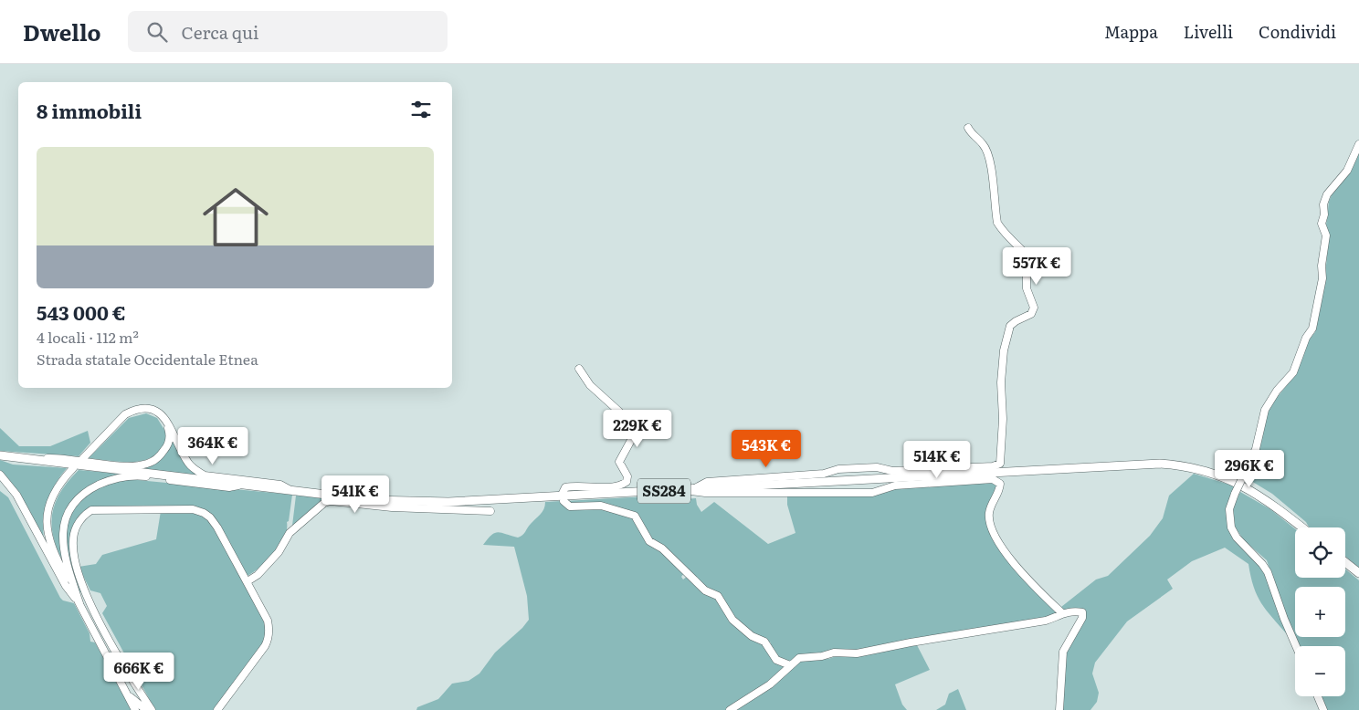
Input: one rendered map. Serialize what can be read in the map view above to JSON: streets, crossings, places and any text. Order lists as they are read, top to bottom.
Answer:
{
  "streets": {
    "main road": ["SS284"]
  },
  "page": {
    "header": "Dwello",
    "search": "Cerca qui",
    "nav": ["Mappa", "Livelli", "Condividi"],
    "heading": "8 immobili",
    "list": [
      {
        "name": "543 000 €",
        "note": "4 locali · 112 m² · Strada statale Occidentale Etnea"
      }
    ],
    "price": [
      "557K €",
      "229K €",
      "364K €",
      "543K €",
      "514K €",
      "296K €",
      "541K €",
      "666K €"
    ],
    "map_buttons": ["+", "−"]
  }
}
